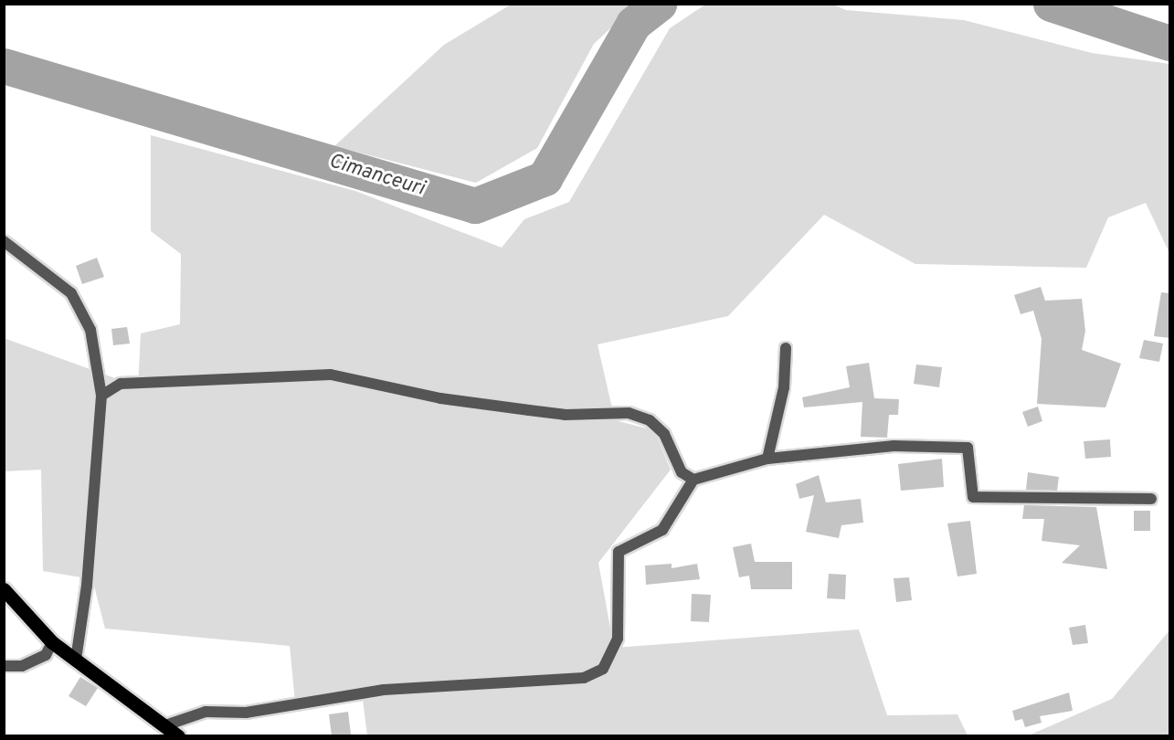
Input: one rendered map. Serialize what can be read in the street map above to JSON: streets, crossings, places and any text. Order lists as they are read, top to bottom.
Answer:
{
  "water": ["Cimanceuri"]
}
